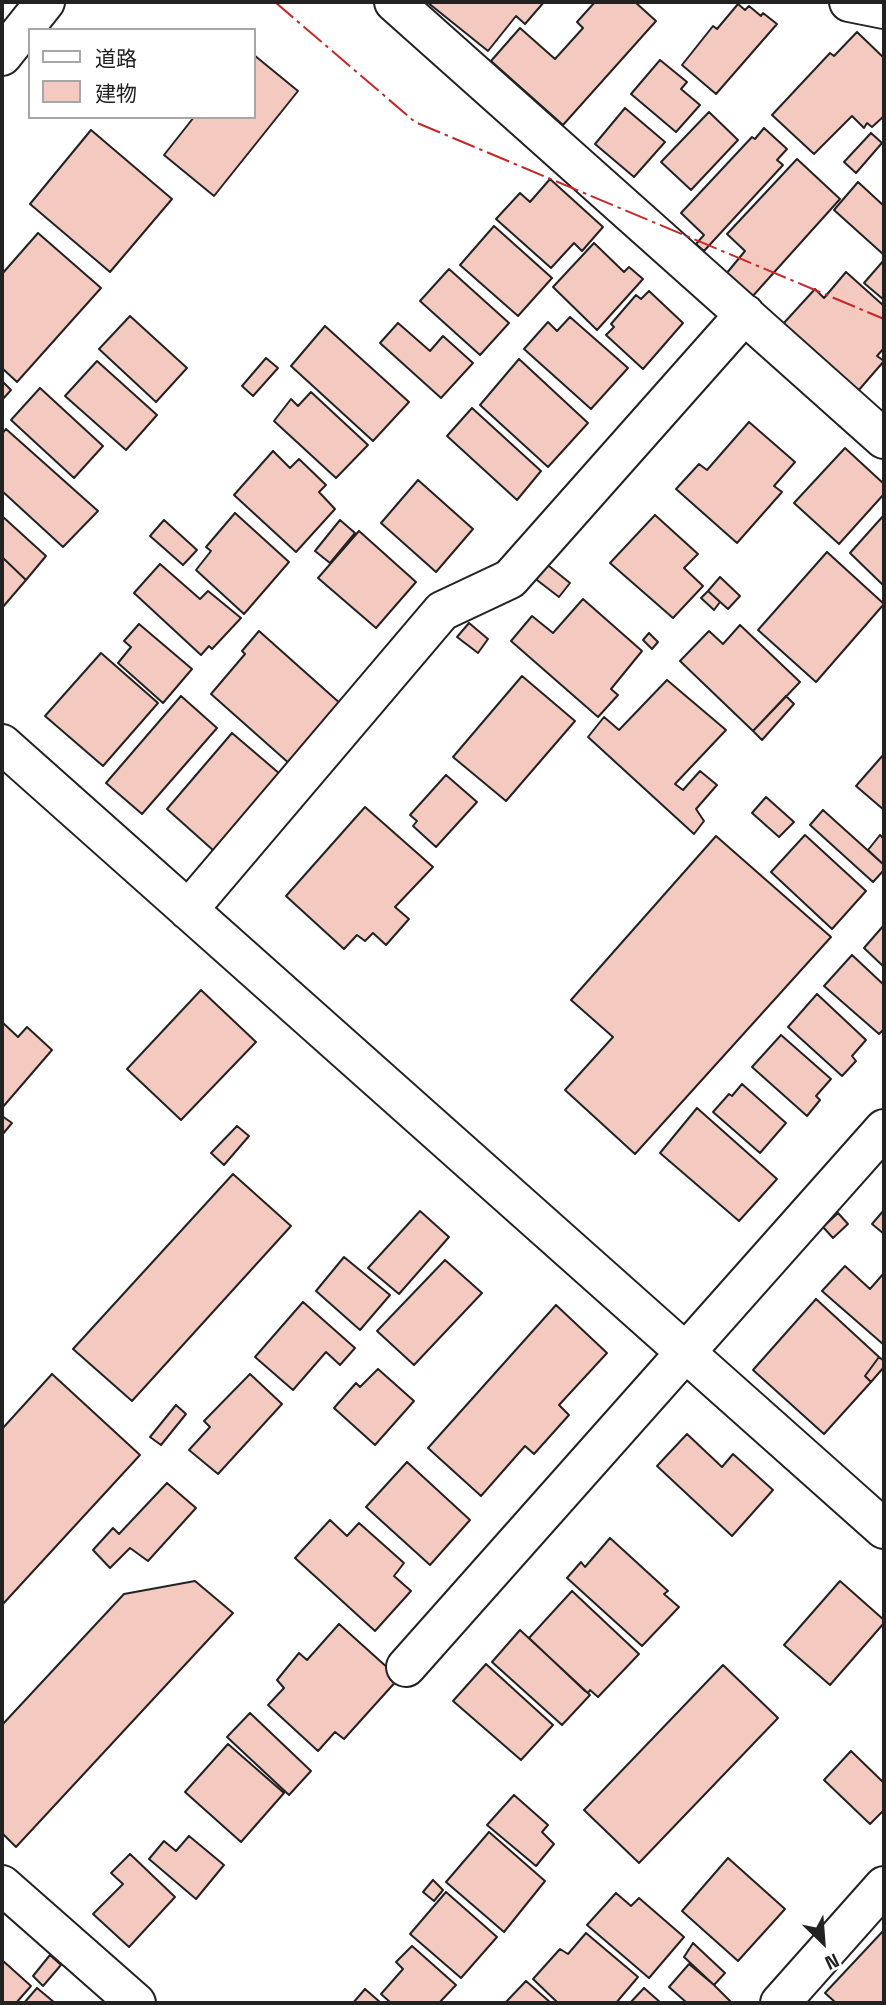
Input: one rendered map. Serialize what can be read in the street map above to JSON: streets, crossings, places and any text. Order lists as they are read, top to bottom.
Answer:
{
  "legend": ["道路", "建物"],
  "north": "bottom right"
}
